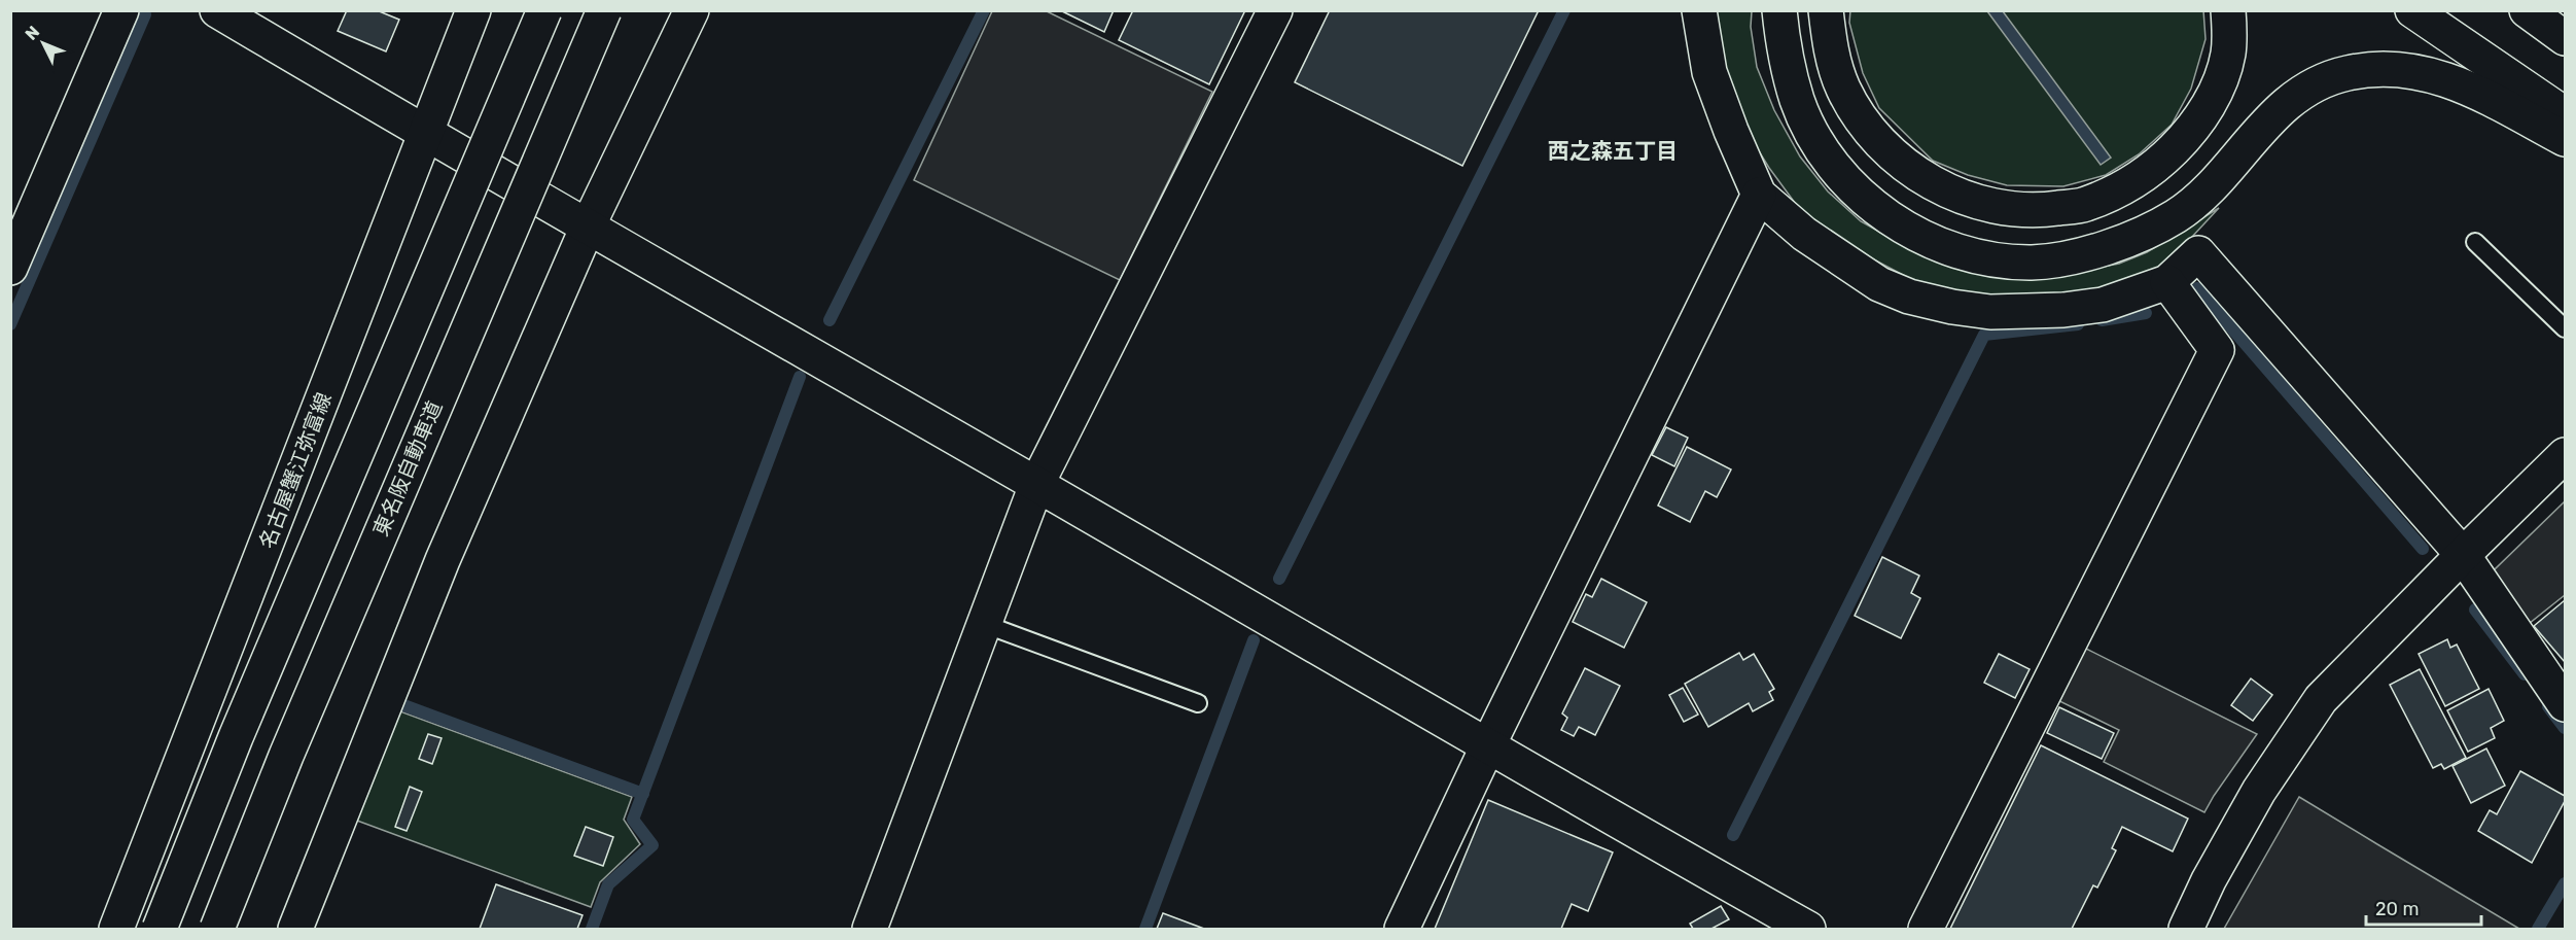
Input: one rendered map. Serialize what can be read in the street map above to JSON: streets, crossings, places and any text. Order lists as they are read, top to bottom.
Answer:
{
  "streets": {
    "main road": ["東名阪自動車道", "名古屋蟹江弥富線"]
  },
  "districts": ["西之森五丁目"],
  "scale_bar": "20 m",
  "north": "top left"
}
